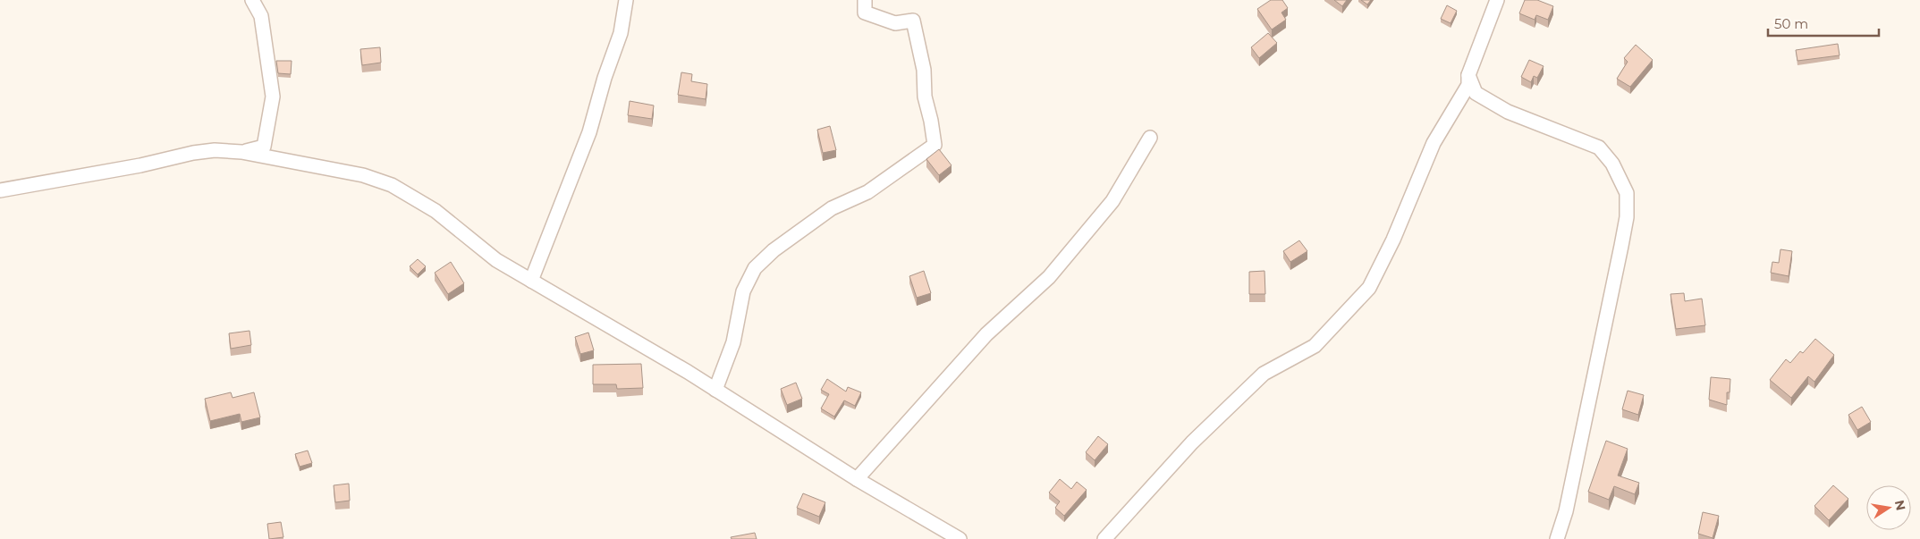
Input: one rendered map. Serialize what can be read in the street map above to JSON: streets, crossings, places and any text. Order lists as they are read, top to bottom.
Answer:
{
  "scale_bar": "50 m",
  "north": "right"
}
